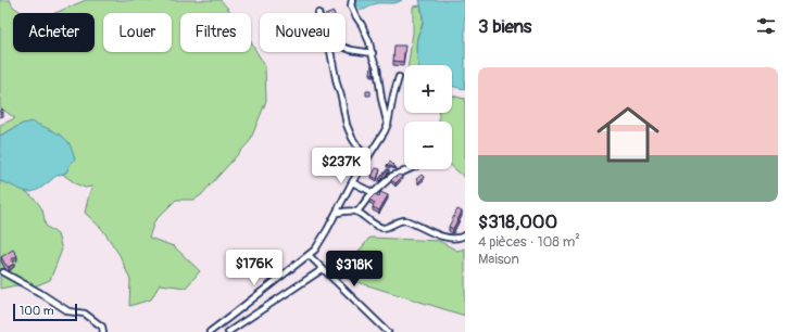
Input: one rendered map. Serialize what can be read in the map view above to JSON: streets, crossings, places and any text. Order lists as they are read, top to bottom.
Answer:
{
  "scale_bar": "100 m",
  "page": {
    "heading": "3 biens",
    "chip": [
      "Acheter",
      "Louer",
      "Filtres",
      "Nouveau"
    ],
    "list": [
      {
        "name": "$318,000",
        "note": "4 pièces · 108 m² · Maison"
      }
    ],
    "map_buttons": ["+", "−"],
    "price": ["$237K", "$176K", "$318K"],
    "scale": "100 m"
  }
}
